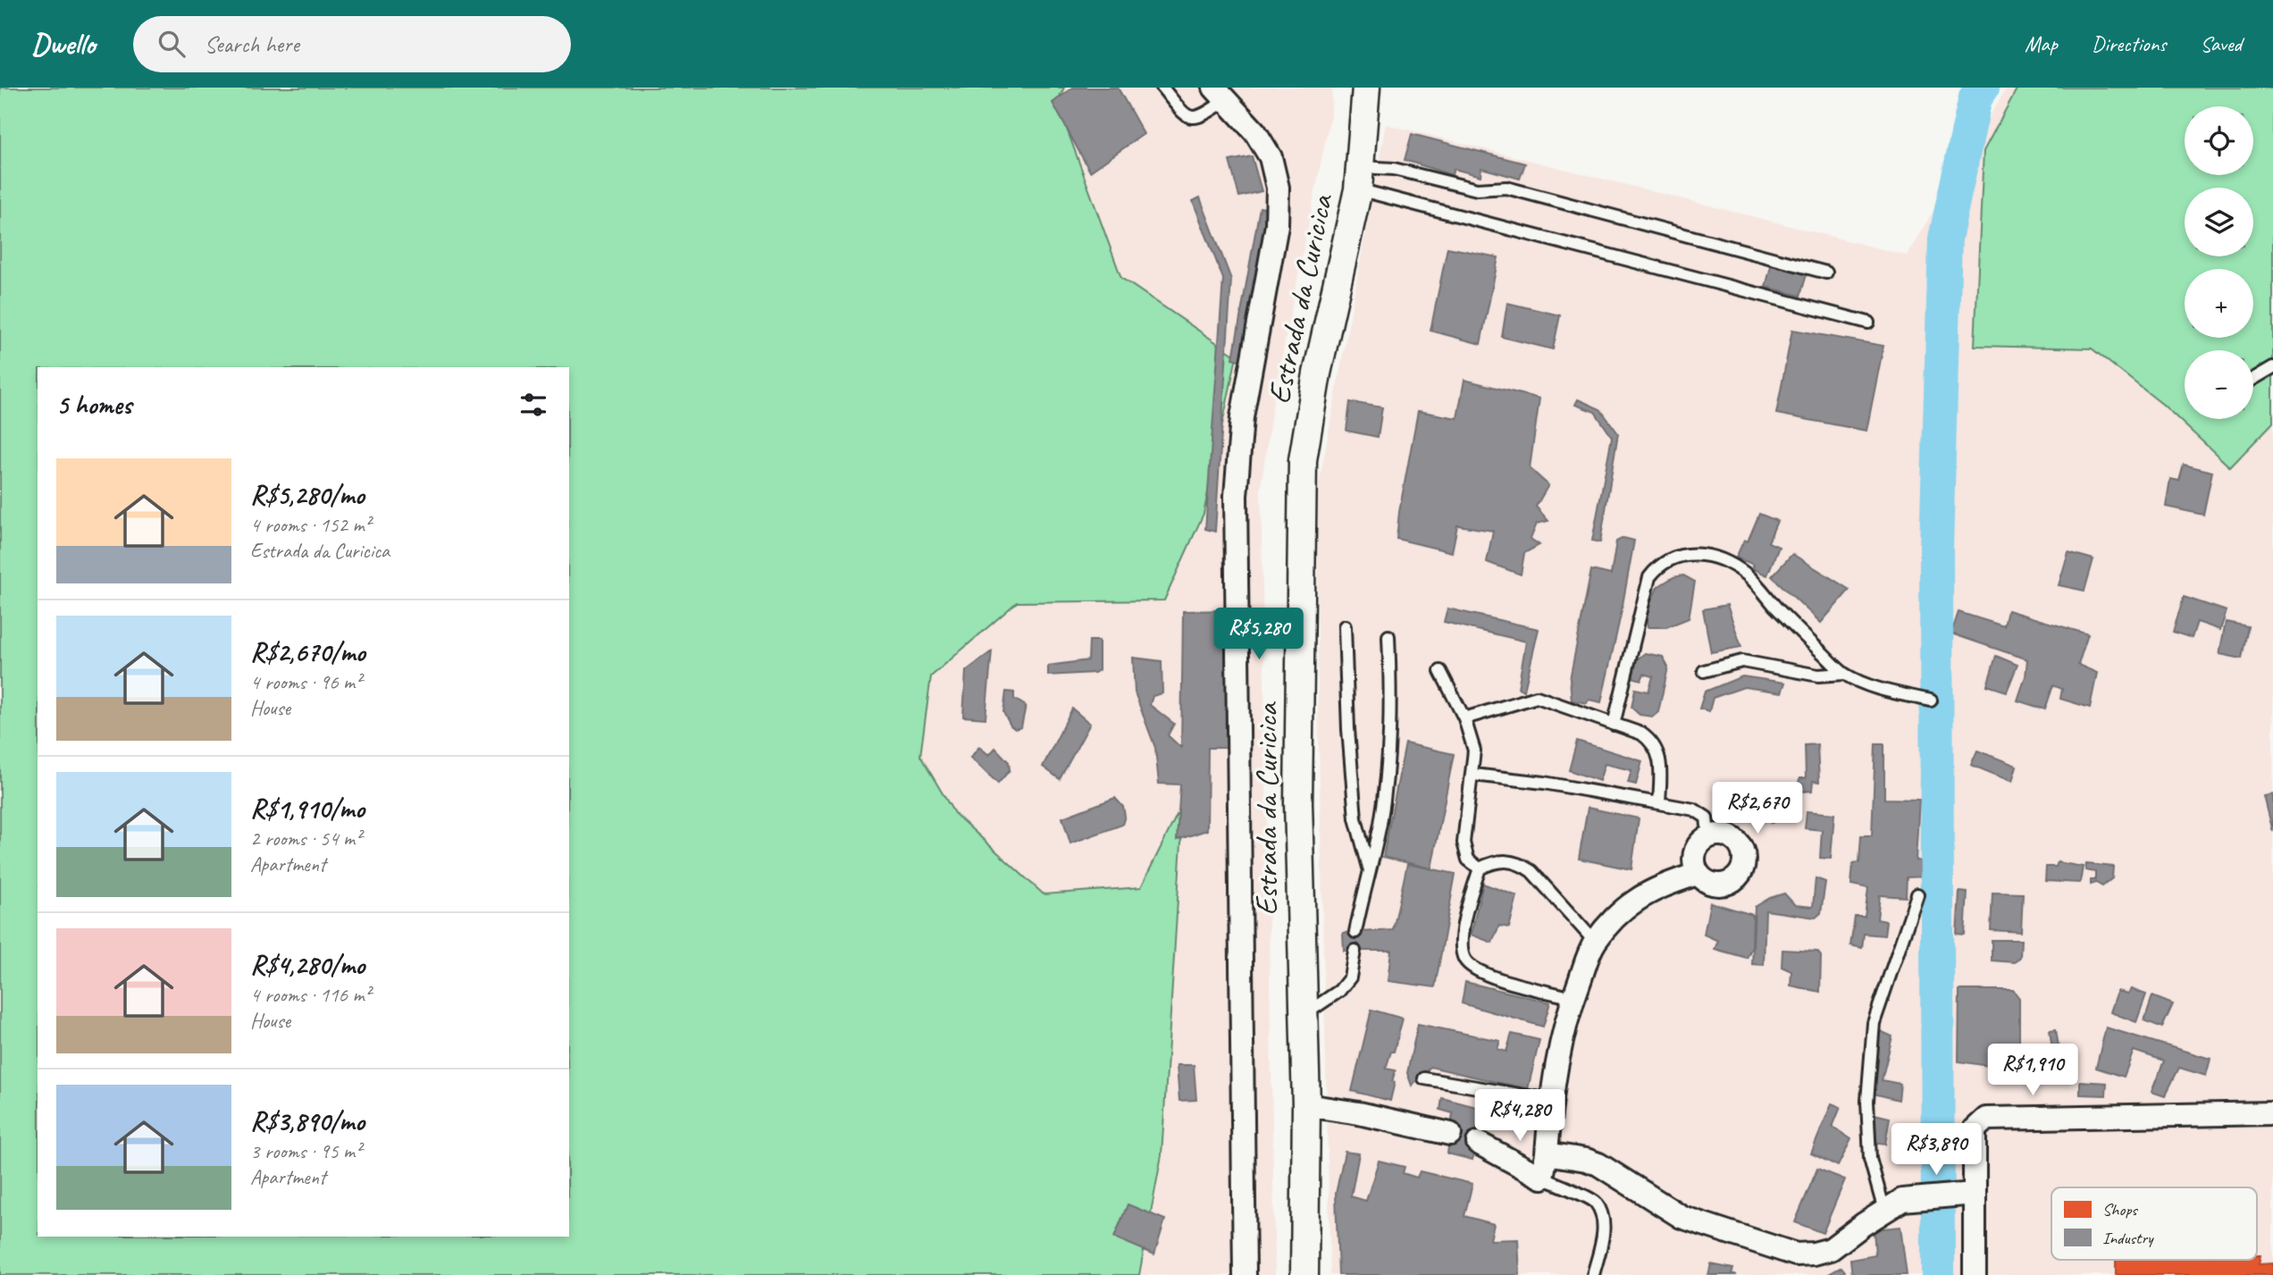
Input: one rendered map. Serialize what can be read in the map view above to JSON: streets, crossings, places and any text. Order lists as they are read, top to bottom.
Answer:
{
  "streets": {
    "street": ["Estrada da Curicica"]
  },
  "legend": ["Shops", "Industry"],
  "page": {
    "header": "Dwello",
    "search": "Search here",
    "nav": ["Map", "Directions", "Saved"],
    "map_buttons": ["+", "−"],
    "heading": "5 homes",
    "list": [
      {
        "name": "R$5,280/mo",
        "note": "4 rooms · 152 m² · Estrada da Curicica"
      },
      {
        "name": "R$2,670/mo",
        "note": "4 rooms · 96 m² · House"
      },
      {
        "name": "R$1,910/mo",
        "note": "2 rooms · 54 m² · Apartment"
      },
      {
        "name": "R$4,280/mo",
        "note": "4 rooms · 116 m² · House"
      },
      {
        "name": "R$3,890/mo",
        "note": "3 rooms · 95 m² · Apartment"
      }
    ],
    "price": [
      "R$5,280",
      "R$2,670",
      "R$1,910",
      "R$4,280",
      "R$3,890"
    ]
  }
}
